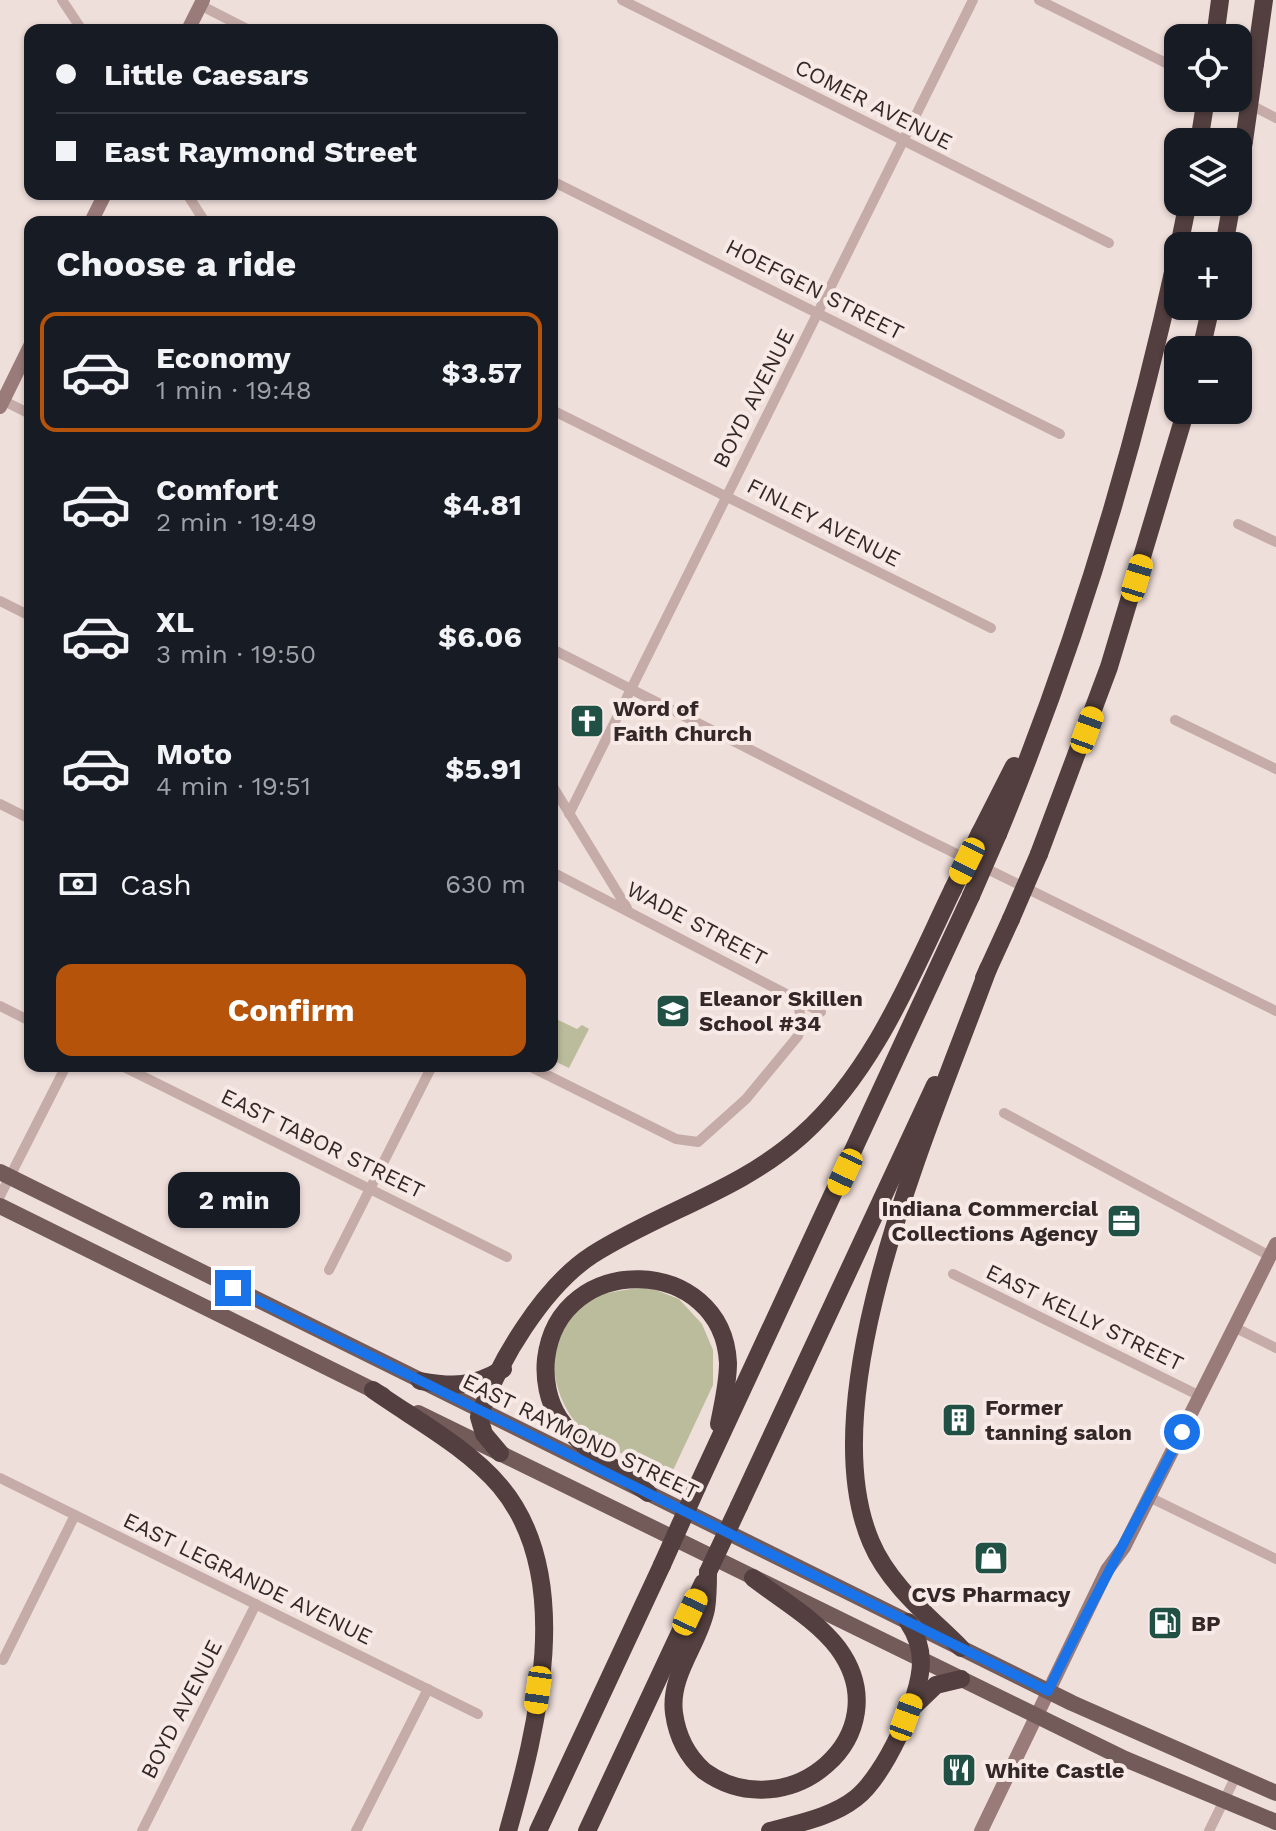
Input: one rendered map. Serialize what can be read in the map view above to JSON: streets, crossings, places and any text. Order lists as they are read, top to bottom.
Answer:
{
  "streets": {
    "main road": ["EAST RAYMOND STREET"],
    "street": [
      "COMER AVENUE",
      "HOEFGEN STREET",
      "BOYD AVENUE",
      "FINLEY AVENUE",
      "WADE STREET",
      "EAST TABOR STREET",
      "EAST KELLY STREET",
      "EAST LEGRANDE AVENUE"
    ]
  },
  "crossings": [
    ["COMER AVENUE", "BOYD AVENUE"],
    ["HOEFGEN STREET", "BOYD AVENUE"],
    ["BOYD AVENUE", "FINLEY AVENUE"],
    ["BOYD AVENUE", "EAST LEGRANDE AVENUE"]
  ],
  "places": {
    "church": ["Word of Faith Church"],
    "school or university": ["Eleanor Skillen School #34"],
    "office": ["Indiana Commercial Collections Agency"],
    "building": ["Former tanning salon"],
    "shop": ["CVS Pharmacy"],
    "fuel station": ["BP"],
    "restaurant": ["White Castle"]
  },
  "page": {
    "map_buttons": ["+", "−"],
    "banner": ["Little Caesars", "East Raymond Street"],
    "heading": "Choose a ride",
    "list": [
      {
        "name": "Economy",
        "note": "1 min · 19:48",
        "value": "$3.57"
      },
      {
        "name": "Comfort",
        "note": "2 min · 19:49",
        "value": "$4.81"
      },
      {
        "name": "XL",
        "note": "3 min · 19:50",
        "value": "$6.06"
      },
      {
        "name": "Moto",
        "note": "4 min · 19:51",
        "value": "$5.91"
      }
    ],
    "pay": ["Cash", "630 m"],
    "buttons": "Confirm",
    "bubble": "2 min"
  }
}
